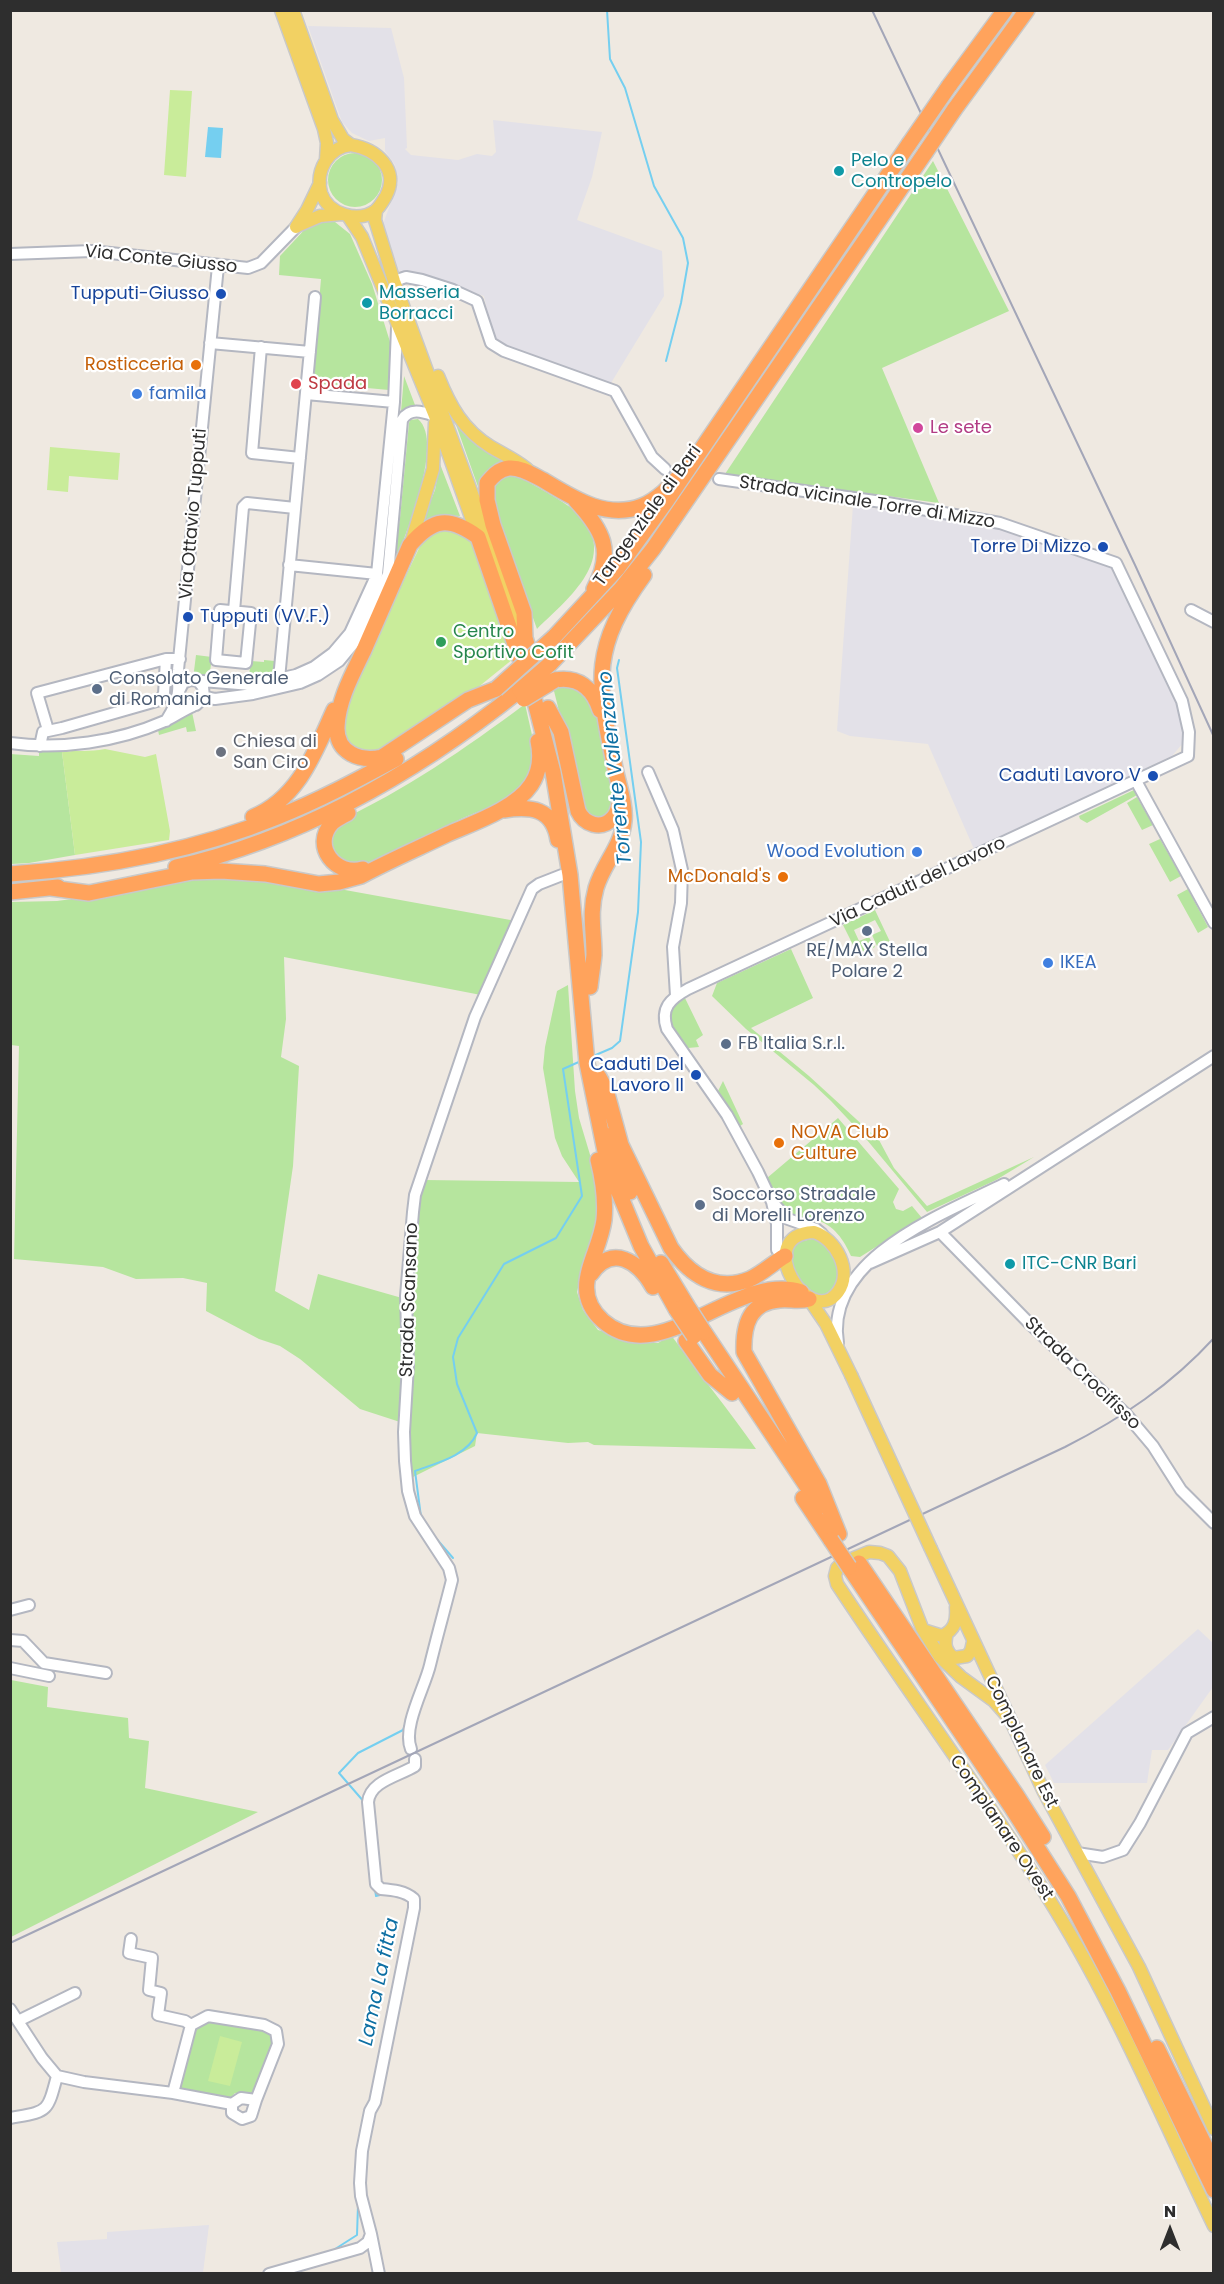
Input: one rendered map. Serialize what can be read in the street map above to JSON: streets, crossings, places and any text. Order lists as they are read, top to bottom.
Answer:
{
  "streets": {
    "highway": ["Tangenziale di Bari"],
    "main road": ["Complanare Est", "Complanare Ovest"],
    "street": [
      "Via Conte Giusso",
      "Strada vicinale Torre di Mizzo",
      "Via Ottavio Tupputi",
      "Via Caduti del Lavoro",
      "Strada Scansano",
      "Strada Crocifisso"
    ]
  },
  "crossings": [
    ["Via Conte Giusso", "Via Ottavio Tupputi"],
    ["Strada vicinale Torre di Mizzo", "Via Caduti del Lavoro"],
    ["Complanare Est", "Complanare Ovest"]
  ],
  "water": ["Torrente Valenzano", "Lama La fitta"],
  "places": [
    "Pelo e Contropelo",
    "Tupputi-Giusso",
    "Masseria Borracci",
    "Rosticceria",
    "Spada",
    "famila",
    "Le sete",
    "Torre Di Mizzo",
    "Tupputi (VV.F.)",
    "Centro Sportivo Cofit",
    "Consolato Generale di Romania",
    "Chiesa di San Ciro",
    "Caduti Lavoro V",
    "Wood Evolution",
    "McDonald's",
    "RE/MAX Stella Polare 2",
    "IKEA",
    "FB Italia S.r.l.",
    "Caduti Del Lavoro II",
    "NOVA Club Culture",
    "Soccorso Stradale di Morelli Lorenzo",
    "ITC-CNR Bari"
  ],
  "north": "top"
}
